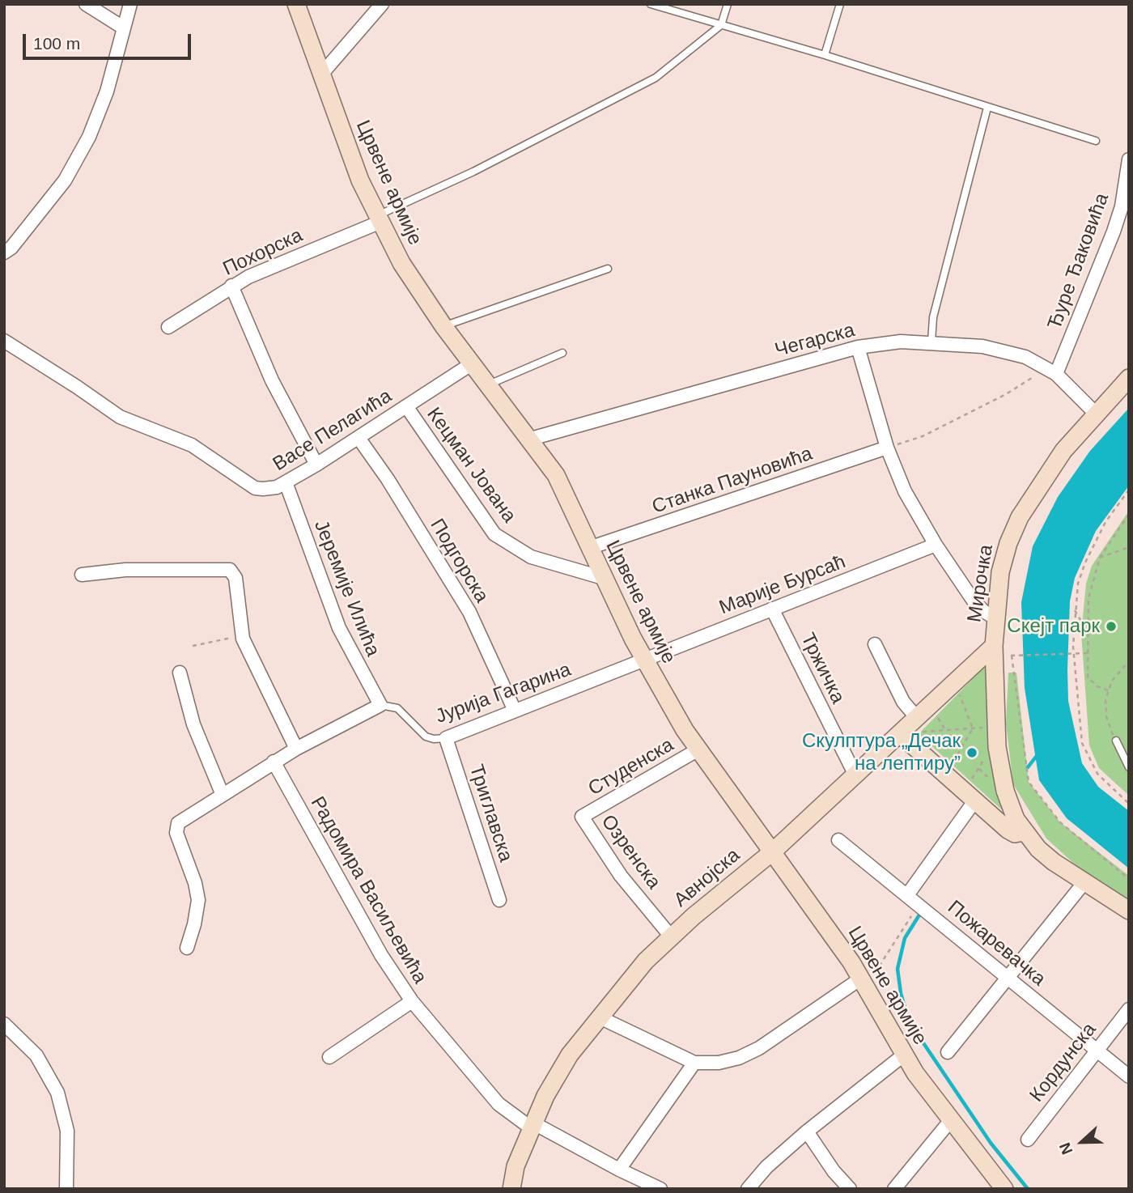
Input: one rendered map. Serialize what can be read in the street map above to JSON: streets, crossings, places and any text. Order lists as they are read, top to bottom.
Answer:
{
  "streets": {
    "street": [
      "Црвене армије",
      "Похорска",
      "Ђуре Ђаковића",
      "Чегарска",
      "Васе Пелагића",
      "Кецман Јована",
      "Станка Пауновића",
      "Подгорска",
      "Мирочка",
      "Марије Бурсаћ",
      "Јеремије Илића",
      "Тржичка",
      "Јурија Гагарина",
      "Студенска",
      "Триглавска",
      "Озренска",
      "Авнојска",
      "Радомира Васиљевића",
      "Пожаревачка",
      "Кордунска"
    ]
  },
  "crossings": [
    ["Црвене армије", "Похорска"],
    ["Црвене армије", "Чегарска"],
    ["Црвене армије", "Васе Пелагића"],
    ["Црвене армије", "Кецман Јована"],
    ["Црвене армије", "Станка Пауновића"],
    ["Црвене армије", "Марије Бурсаћ"],
    ["Црвене армије", "Јурија Гагарина"],
    ["Црвене армије", "Студенска"],
    ["Црвене армије", "Авнојска"],
    ["Ђуре Ђаковића", "Чегарска"],
    ["Чегарска", "Мирочка"],
    ["Васе Пелагића", "Кецман Јована"],
    ["Васе Пелагића", "Подгорска"],
    ["Васе Пелагића", "Јеремије Илића"],
    ["Подгорска", "Јурија Гагарина"],
    ["Мирочка", "Авнојска"],
    ["Марије Бурсаћ", "Тржичка"],
    ["Марије Бурсаћ", "Јурија Гагарина"],
    ["Јеремије Илића", "Јурија Гагарина"],
    ["Тржичка", "Авнојска"],
    ["Јурија Гагарина", "Триглавска"],
    ["Студенска", "Озренска"],
    ["Озренска", "Авнојска"],
    ["Авнојска", "Радомира Васиљевића"],
    ["Пожаревачка", "Кордунска"]
  ],
  "places": ["Скејт парк", "Скулптура „Дечак на лептиру”"],
  "scale_bar": "100 m",
  "north": "left"
}
